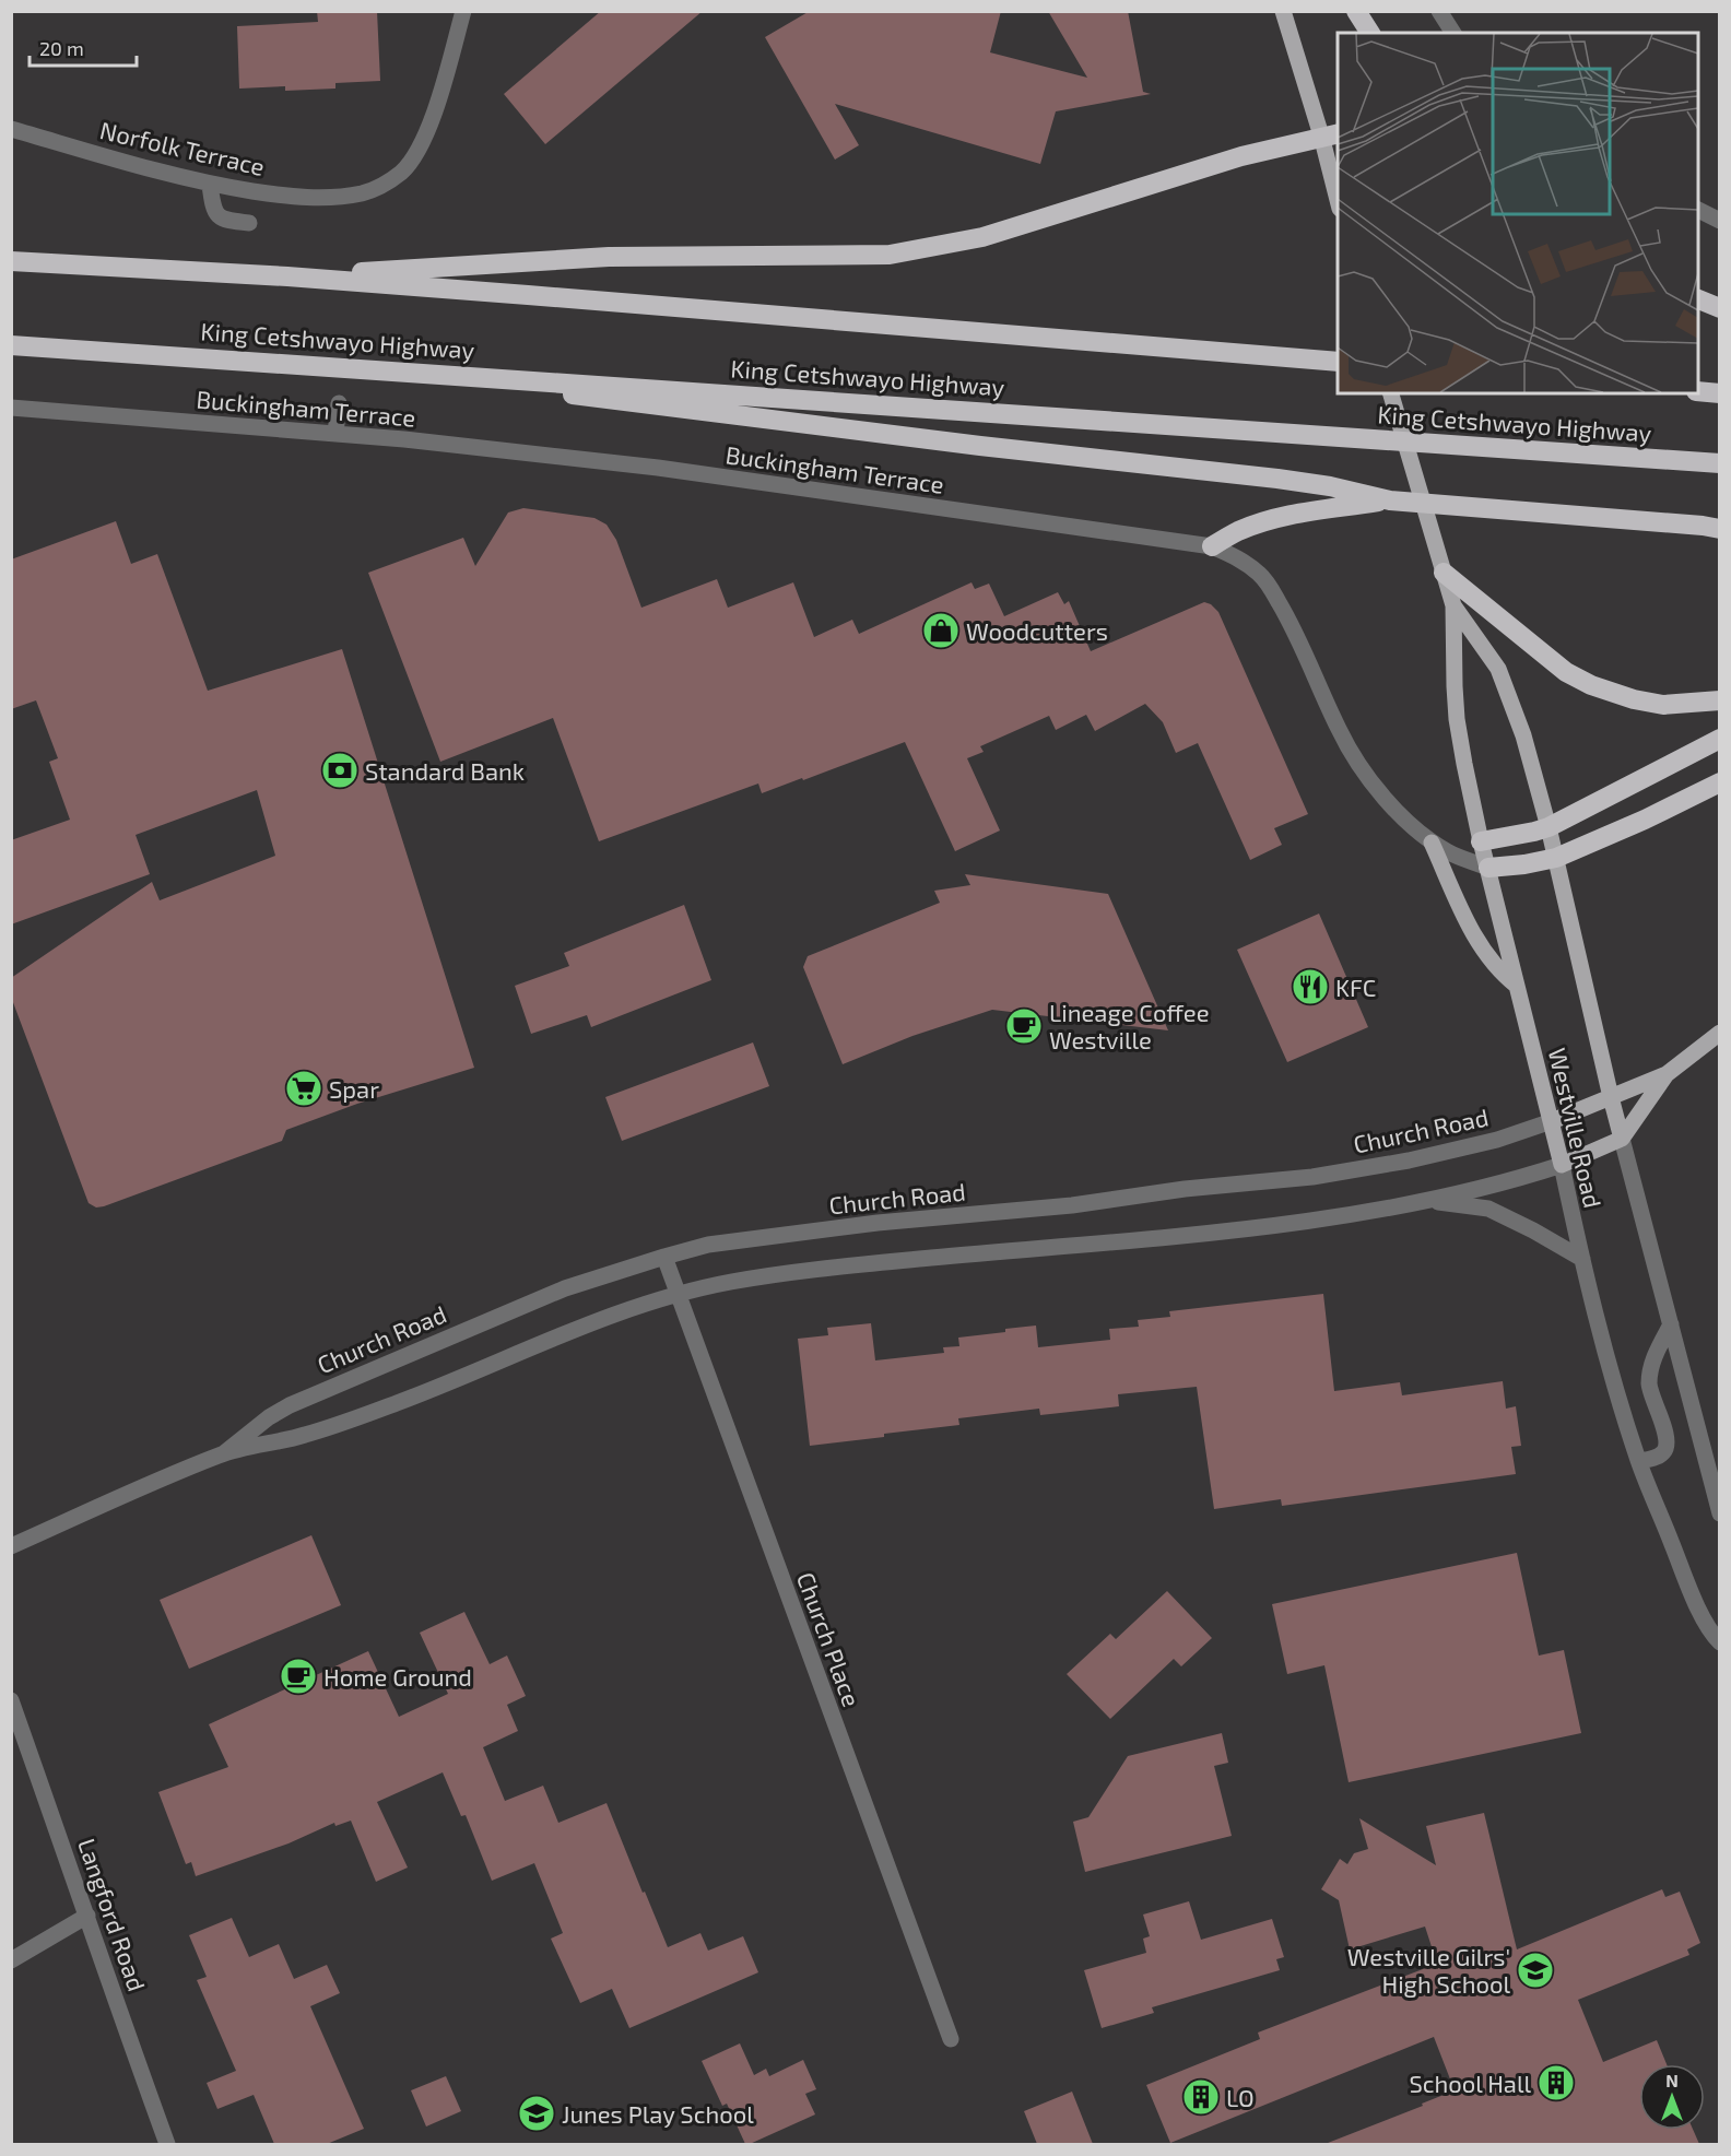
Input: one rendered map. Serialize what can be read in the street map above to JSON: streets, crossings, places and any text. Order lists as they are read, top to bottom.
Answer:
{
  "streets": {
    "highway": ["King Cetshwayo Highway"],
    "main road": ["Westville Road", "Church Road"],
    "street": [
      "Norfolk Terrace",
      "Buckingham Terrace",
      "Church Place",
      "Langford Road"
    ]
  },
  "crossings": [
    ["Buckingham Terrace", "Westville Road"],
    ["Westville Road", "Church Road"],
    ["Church Road", "Church Place"]
  ],
  "places": {
    "shop": ["Woodcutters"],
    "bank": ["Standard Bank"],
    "restaurant": ["KFC"],
    "cafe": ["Lineage Coffee Westville", "Home Ground"],
    "supermarket": ["Spar"],
    "school or university": ["Westville Gilrs' High School", "Junes Play School"],
    "building": ["School Hall", "LO"]
  },
  "scale_bar": "20 m",
  "north": "top"
}
